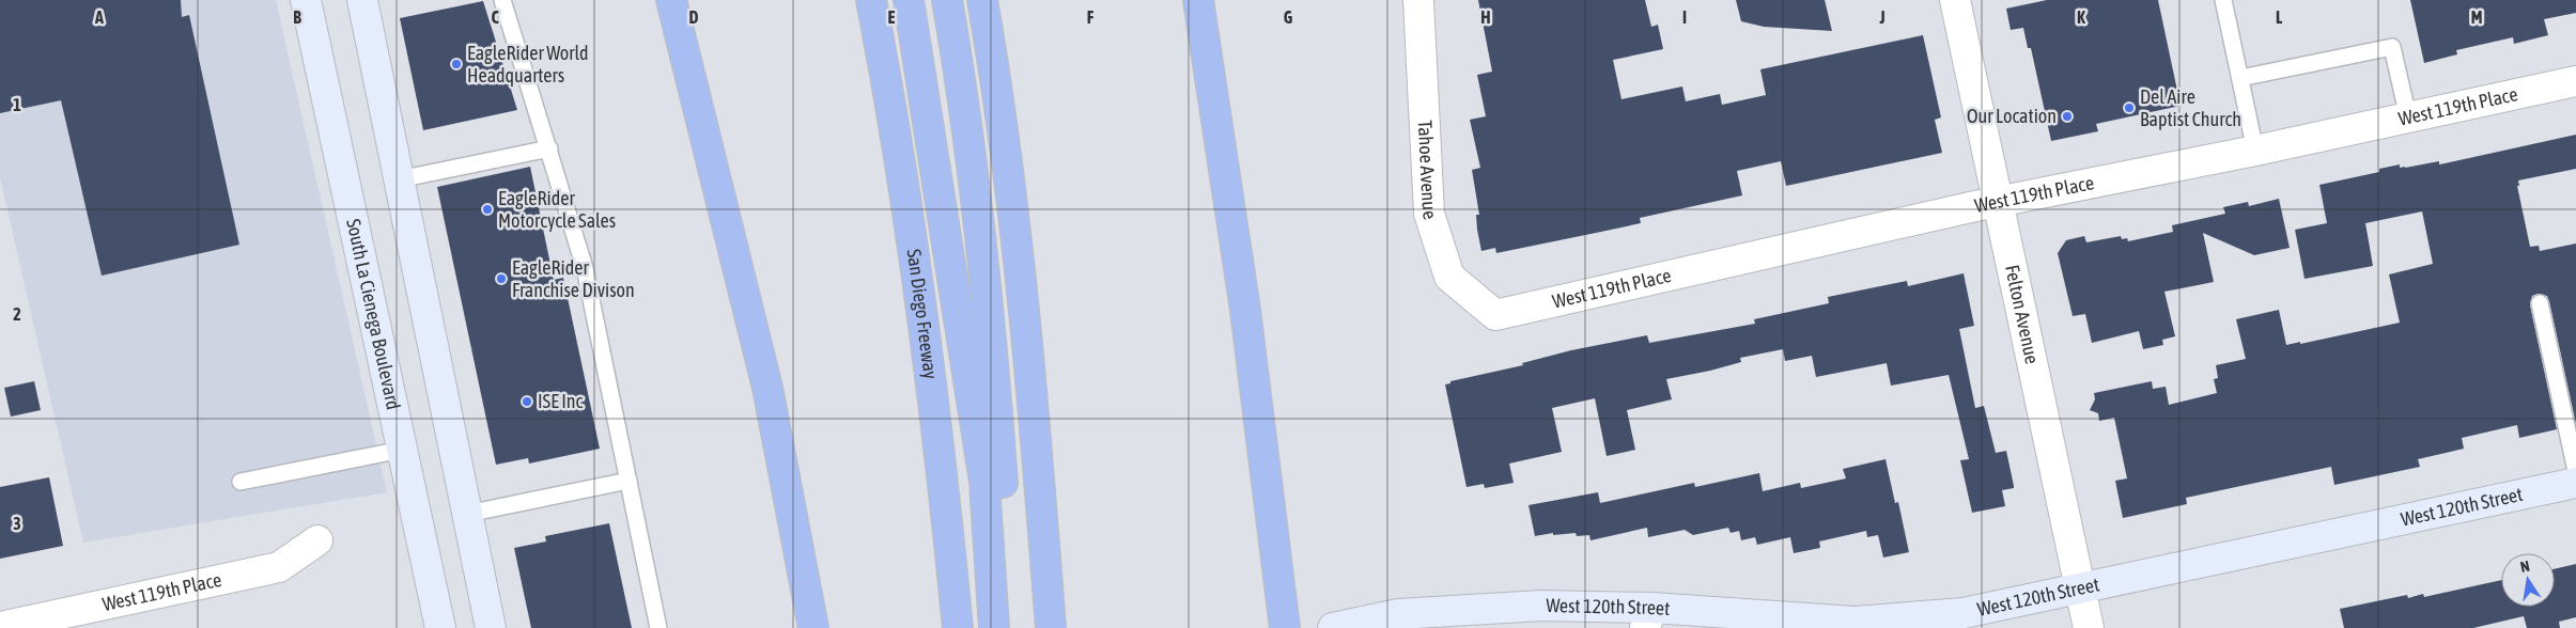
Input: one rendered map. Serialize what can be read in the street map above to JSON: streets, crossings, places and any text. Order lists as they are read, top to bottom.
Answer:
{
  "streets": {
    "highway": ["San Diego Freeway"],
    "main road": ["South La Cienega Boulevard", "West 120th Street"],
    "street": ["West 119th Place", "Tahoe Avenue", "Felton Avenue"]
  },
  "crossings": [
    ["West 119th Place", "Tahoe Avenue"],
    ["West 119th Place", "Felton Avenue"],
    ["Felton Avenue", "West 120th Street"]
  ],
  "places": [
    "EagleRider World Headquarters",
    "Del Aire Baptist Church",
    "Our Location",
    "EagleRider Motorcycle Sales",
    "EagleRider Franchise Divison",
    "ISE Inc"
  ],
  "north": "top",
  "grid": {
    "columns": [
      "A",
      "B",
      "C",
      "D",
      "E",
      "F",
      "G",
      "H",
      "I",
      "J",
      "K",
      "L",
      "M"
    ],
    "rows": ["1", "2", "3"]
  }
}
